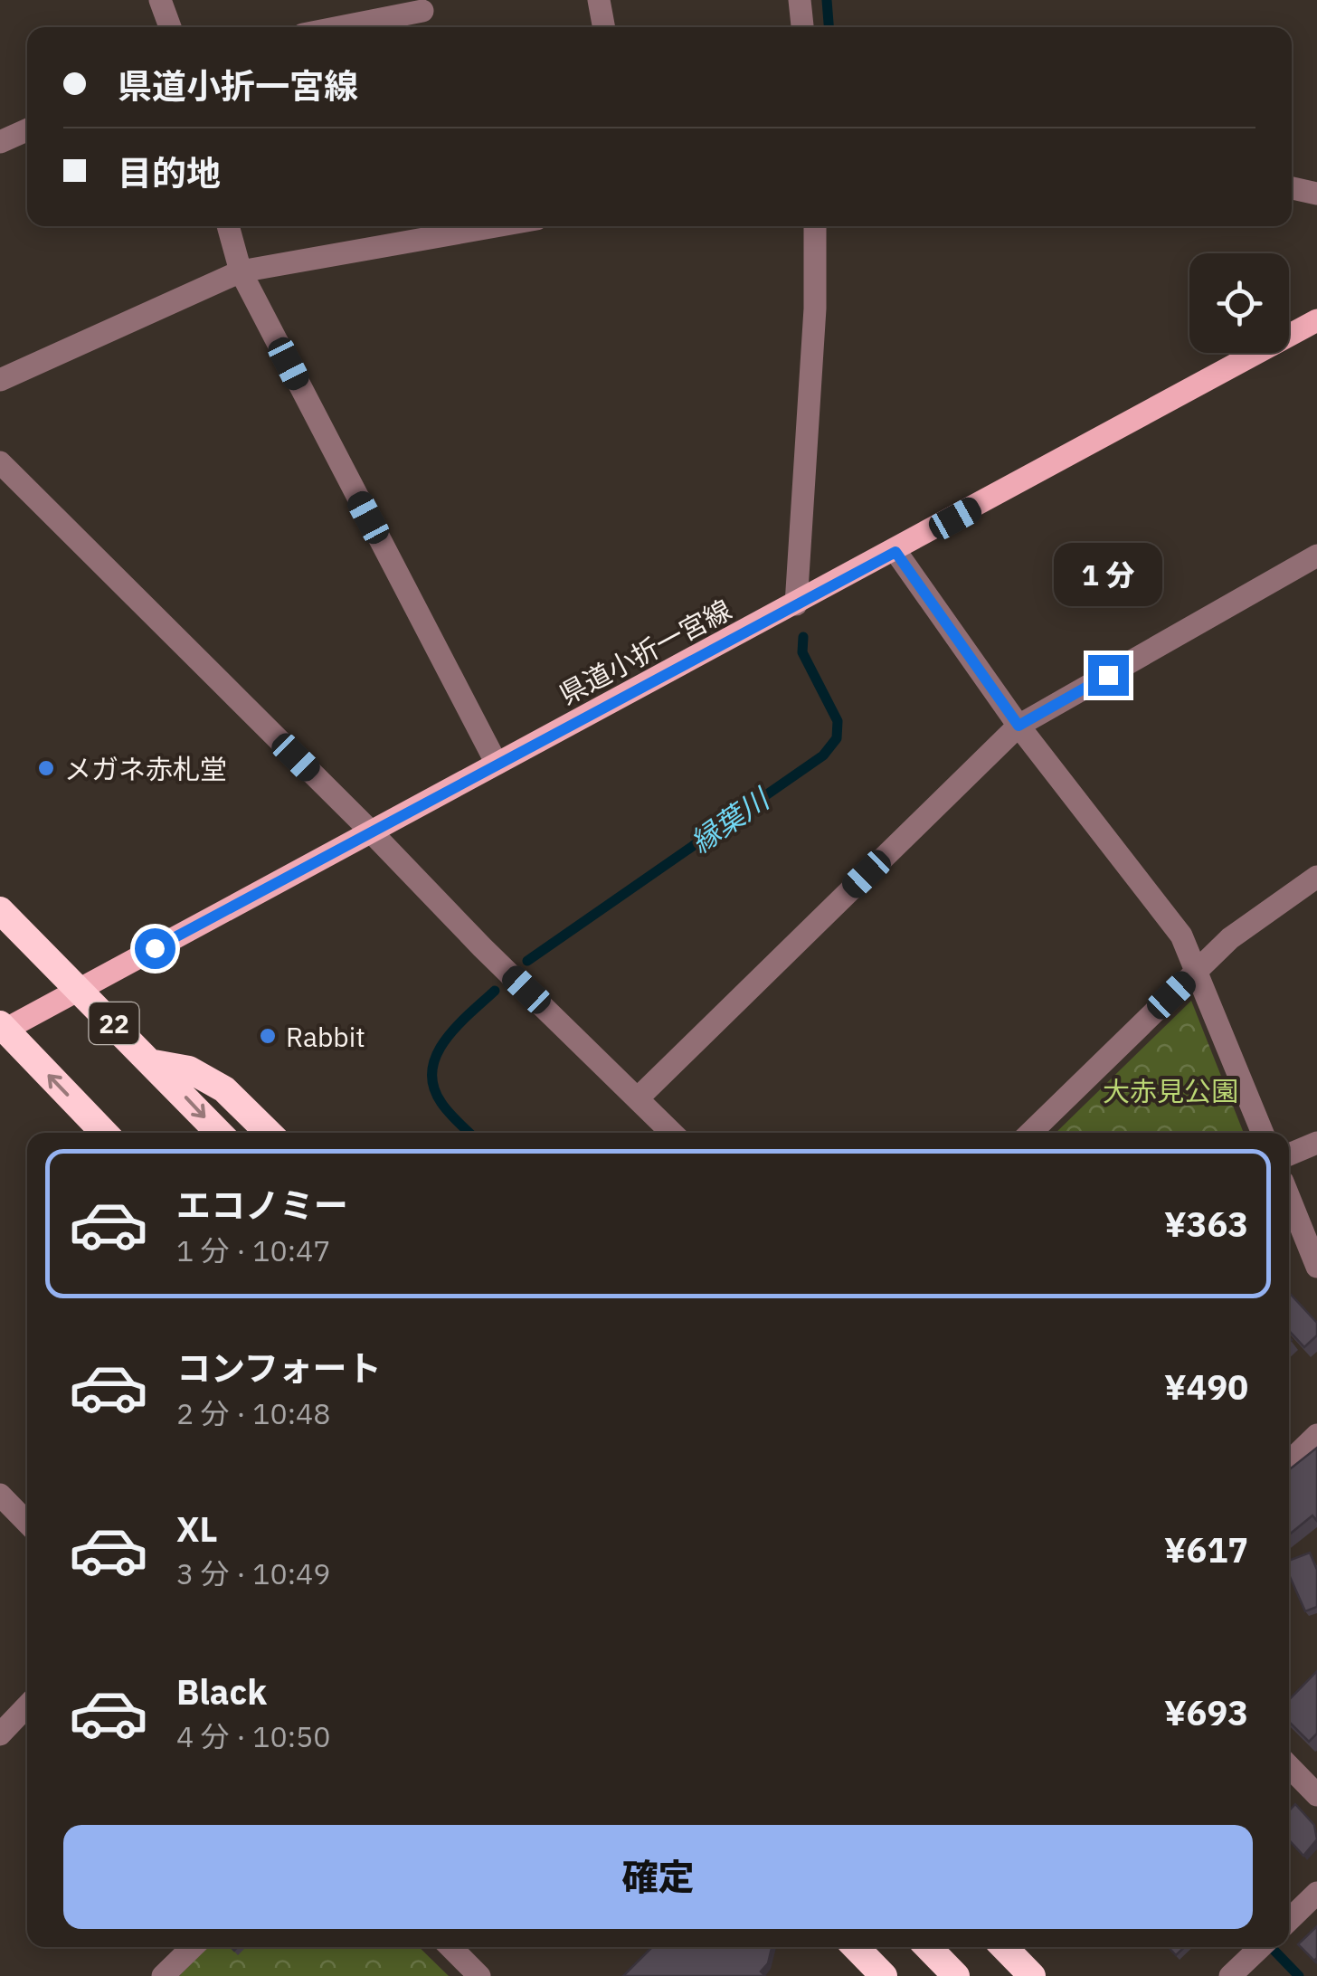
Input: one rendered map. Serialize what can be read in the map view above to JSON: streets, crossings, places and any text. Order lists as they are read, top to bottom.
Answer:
{
  "streets": {
    "highway": ["22"],
    "main road": ["県道小折一宮線"]
  },
  "crossings": [
    ["県道小折一宮線", "22"]
  ],
  "water": ["縁葉川"],
  "parks": ["大赤見公園"],
  "places": ["メガネ赤札堂", "Rabbit"],
  "page": {
    "banner": ["県道小折一宮線", "目的地"],
    "bubble": "1 分",
    "list": [
      {
        "name": "エコノミー",
        "note": "1 分 · 10:47",
        "value": "¥363"
      },
      {
        "name": "コンフォート",
        "note": "2 分 · 10:48",
        "value": "¥490"
      },
      {
        "name": "XL",
        "note": "3 分 · 10:49",
        "value": "¥617"
      },
      {
        "name": "Black",
        "note": "4 分 · 10:50",
        "value": "¥693"
      }
    ],
    "buttons": "確定"
  }
}
